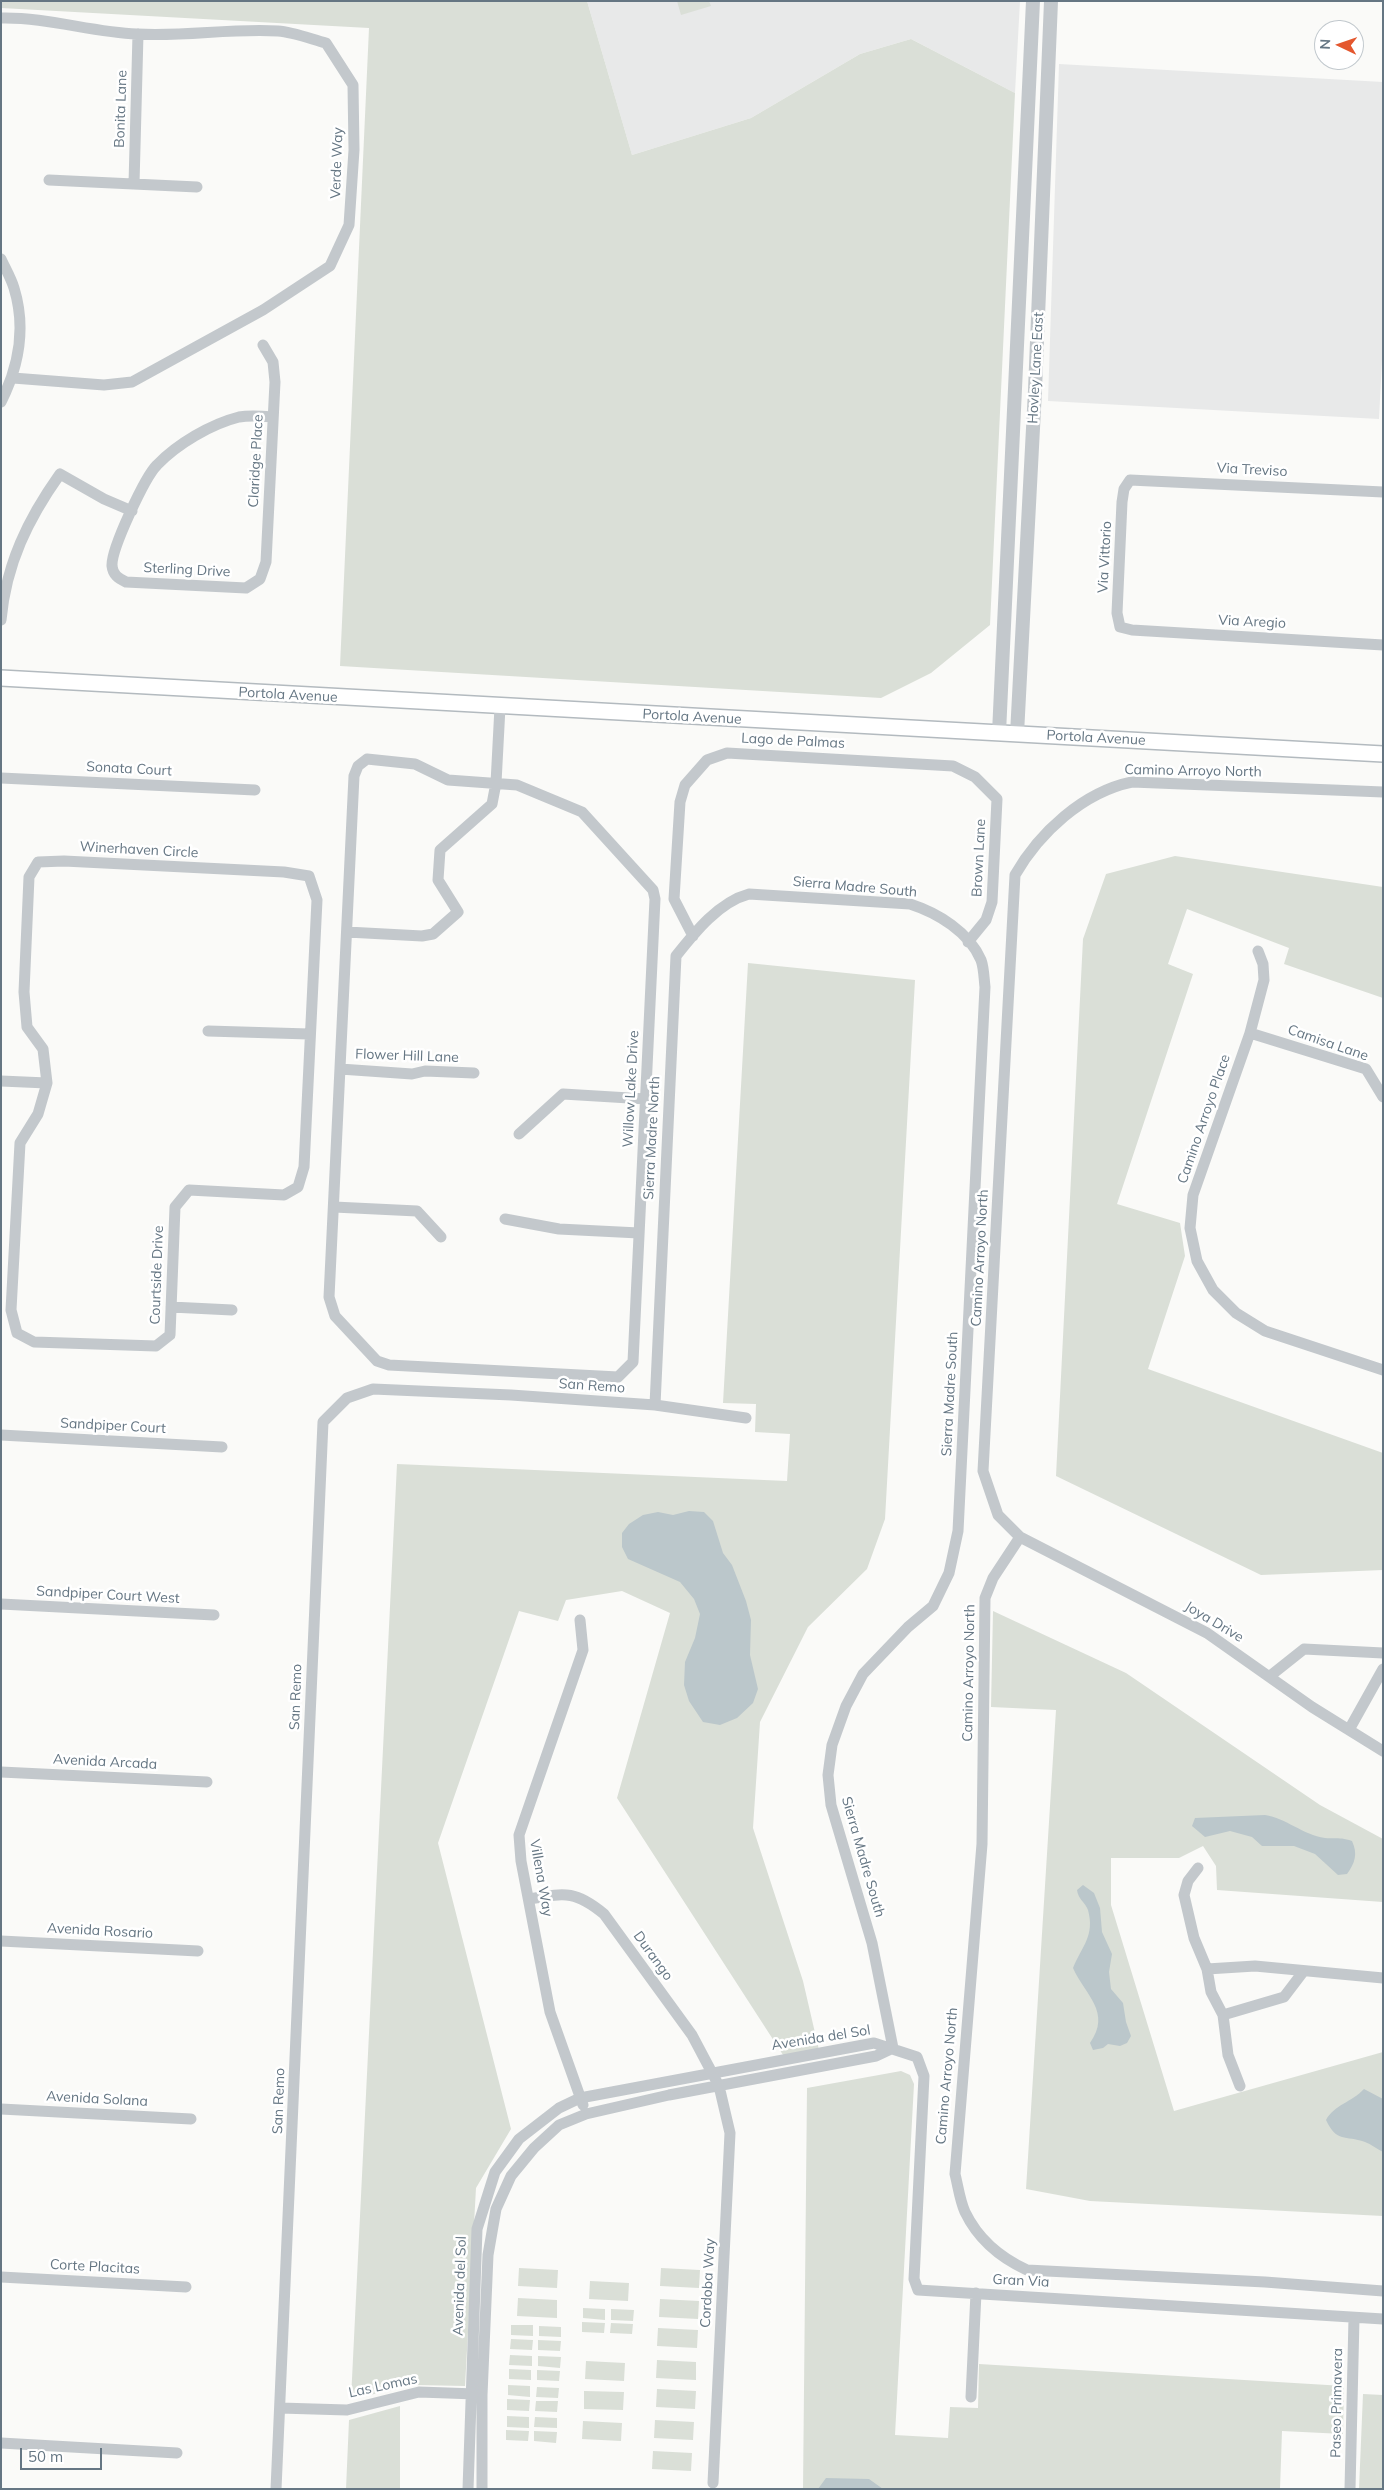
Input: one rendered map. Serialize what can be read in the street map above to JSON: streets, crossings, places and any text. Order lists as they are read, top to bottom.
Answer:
{
  "streets": {
    "main road": ["Portola Avenue"],
    "street": [
      "Bonita Lane",
      "Verde Way",
      "Hovley Lane East",
      "Claridge Place",
      "Via Treviso",
      "Via Vittorio",
      "Sterling Drive",
      "Via Aregio",
      "Lago de Palmas",
      "Sonata Court",
      "Camino Arroyo North",
      "Winerhaven Circle",
      "Brown Lane",
      "Sierra Madre South",
      "Camisa Lane",
      "Flower Hill Lane",
      "Willow Lake Drive",
      "Camino Arroyo Place",
      "Sierra Madre North",
      "Courtside Drive",
      "San Remo",
      "Sandpiper Court",
      "Sandpiper Court West",
      "Joya Drive",
      "Avenida Arcada",
      "Villena Way",
      "Avenida Rosario",
      "Durango",
      "Avenida del Sol",
      "Avenida Solana",
      "Corte Placitas",
      "Gran Via",
      "Cordoba Way",
      "Las Lomas",
      "Paseo Primavera"
    ]
  },
  "crossings": [
    ["Bonita Lane", "Verde Way"],
    ["Hovley Lane East", "Portola Avenue"],
    ["Claridge Place", "Sterling Drive"],
    ["Via Treviso", "Via Vittorio"],
    ["Via Vittorio", "Via Aregio"],
    ["Lago de Palmas", "Brown Lane"],
    ["Lago de Palmas", "Sierra Madre North"],
    ["Camino Arroyo North", "Joya Drive"],
    ["Winerhaven Circle", "Courtside Drive"],
    ["Brown Lane", "Sierra Madre South"],
    ["Sierra Madre South", "Sierra Madre North"],
    ["Sierra Madre South", "Avenida del Sol"],
    ["Sierra Madre South", "Gran Via"],
    ["Camisa Lane", "Camino Arroyo Place"],
    ["Flower Hill Lane", "Willow Lake Drive"],
    ["Sierra Madre North", "San Remo"],
    ["San Remo", "Las Lomas"],
    ["Villena Way", "Durango"],
    ["Villena Way", "Avenida del Sol"],
    ["Durango", "Avenida del Sol"],
    ["Durango", "Cordoba Way"],
    ["Avenida del Sol", "Gran Via"],
    ["Avenida del Sol", "Cordoba Way"],
    ["Avenida del Sol", "Las Lomas"],
    ["Gran Via", "Paseo Primavera"]
  ],
  "scale_bar": "50 m",
  "north": "left"
}
